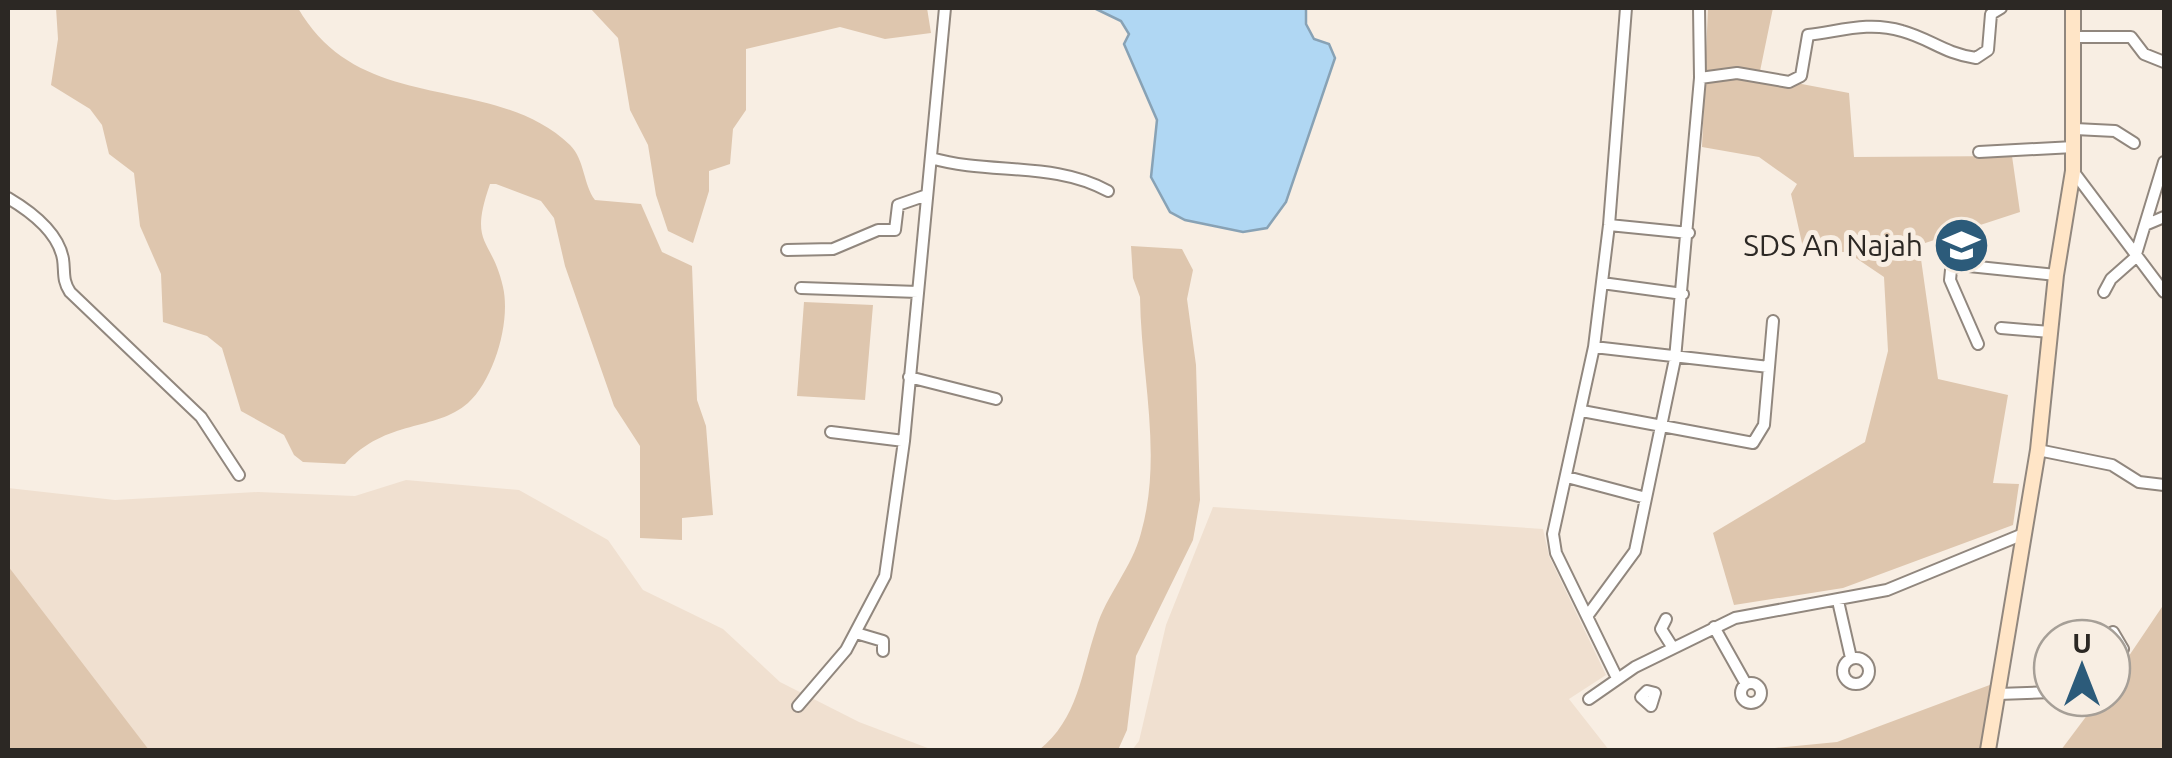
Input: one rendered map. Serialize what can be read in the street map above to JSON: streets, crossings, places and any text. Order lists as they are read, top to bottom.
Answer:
{
  "places": {
    "school or university": ["SDS An Najah"]
  },
  "north": "top"
}
